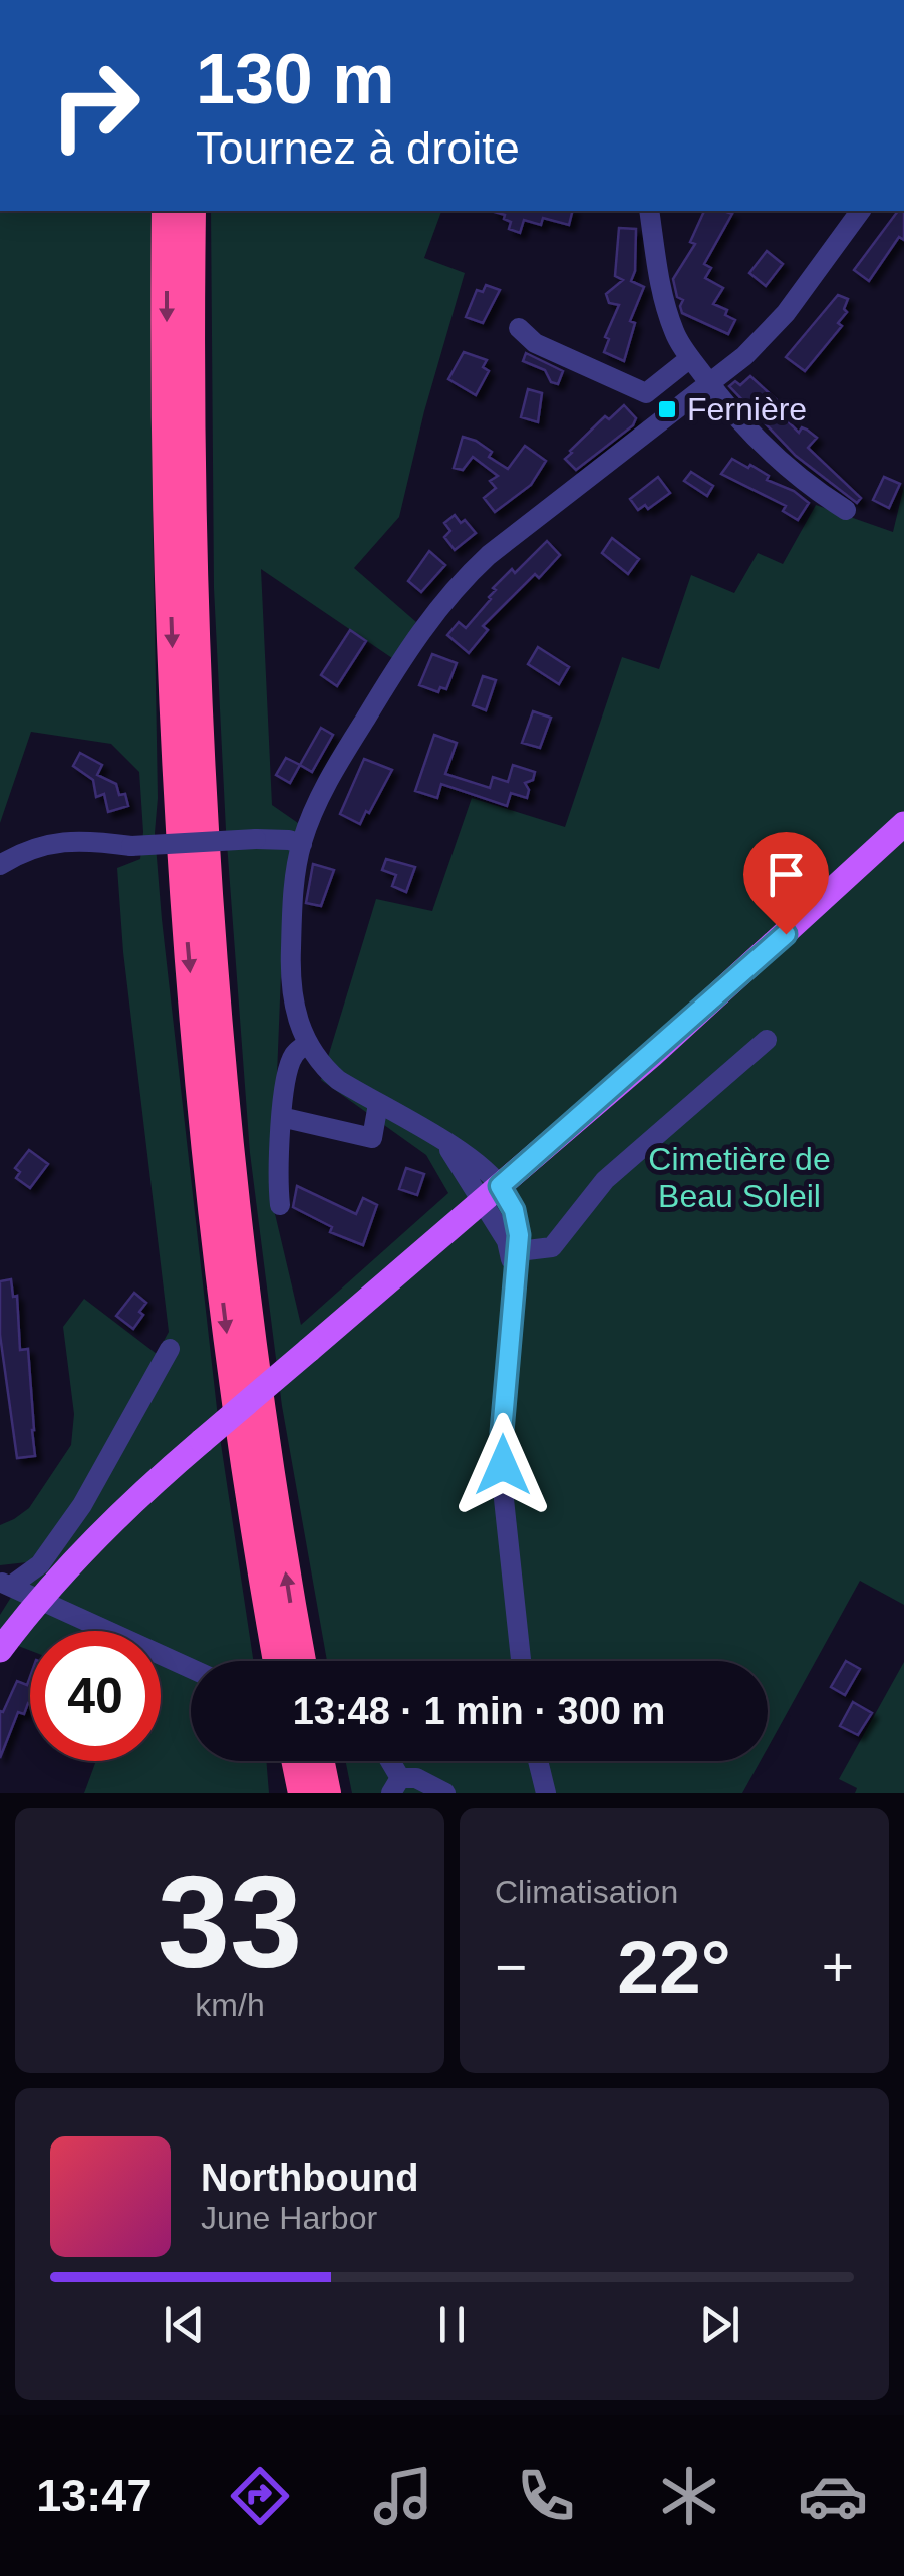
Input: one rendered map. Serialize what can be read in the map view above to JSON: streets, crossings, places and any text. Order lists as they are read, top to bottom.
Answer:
{
  "parks": ["Cimetière de Beau Soleil"],
  "places": {
    "transit": ["Fernière"]
  },
  "page": {
    "turn": ["130 m", "Tournez à droite"],
    "limit": "40",
    "trip": "13:48 · 1 min · 300 m",
    "tile": [
      ["33", "km/h"],
      "Climatisation"
    ],
    "heat": ["−", "22°", "+"],
    "song": ["Northbound", "June Harbor"],
    "tabs": "13:47"
  }
}
